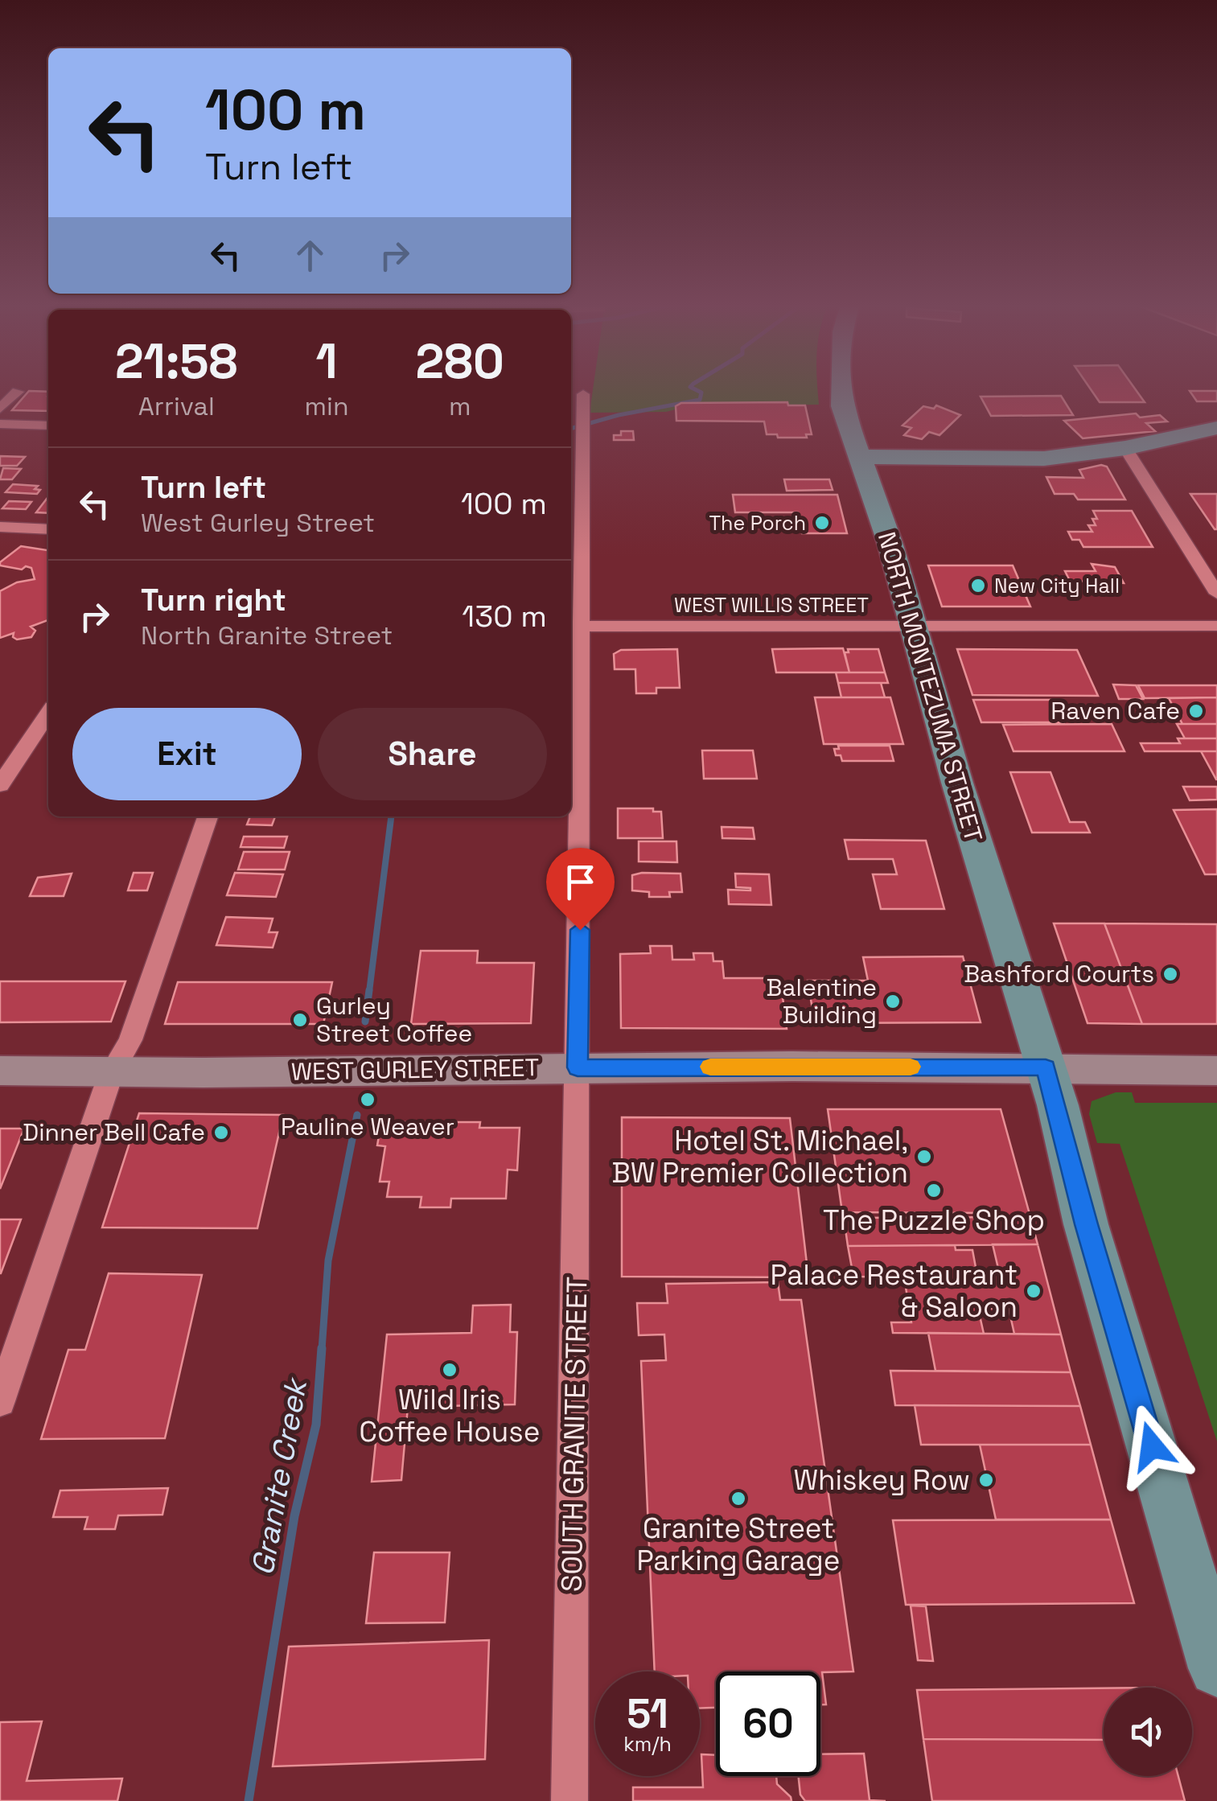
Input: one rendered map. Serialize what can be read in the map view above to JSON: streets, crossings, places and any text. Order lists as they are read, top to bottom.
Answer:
{
  "streets": {
    "main road": ["NORTH MONTEZUMA STREET", "WEST GURLEY STREET"],
    "street": ["WEST WILLIS STREET", "SOUTH GRANITE STREET"]
  },
  "crossings": [
    ["WEST WILLIS STREET", "NORTH MONTEZUMA STREET"],
    ["WEST WILLIS STREET", "SOUTH GRANITE STREET"],
    ["NORTH MONTEZUMA STREET", "WEST GURLEY STREET"],
    ["WEST GURLEY STREET", "SOUTH GRANITE STREET"]
  ],
  "water": ["Granite Creek"],
  "places": [
    "The Porch",
    "New City Hall",
    "Raven Cafe",
    "Bashford Courts",
    "Balentine Building",
    "Gurley Street Coffee",
    "Pauline Weaver",
    "Dinner Bell Cafe",
    "Hotel St. Michael, BW Premier Collection",
    "The Puzzle Shop",
    "Palace Restaurant & Saloon",
    "Wild Iris Coffee House",
    "Whiskey Row",
    "Granite Street Parking Garage"
  ],
  "page": {
    "turn": ["100 m", "Turn left"],
    "eta": [
      "21:58",
      "Arrival",
      "1",
      "min",
      "280",
      "m"
    ],
    "list": [
      {
        "name": "Turn left",
        "note": "West Gurley Street",
        "value": "100 m"
      },
      {
        "name": "Turn right",
        "note": "North Granite Street",
        "value": "130 m"
      }
    ],
    "buttons": ["Exit", "Share"],
    "speed": "51 km/h",
    "limit": "60"
  }
}
